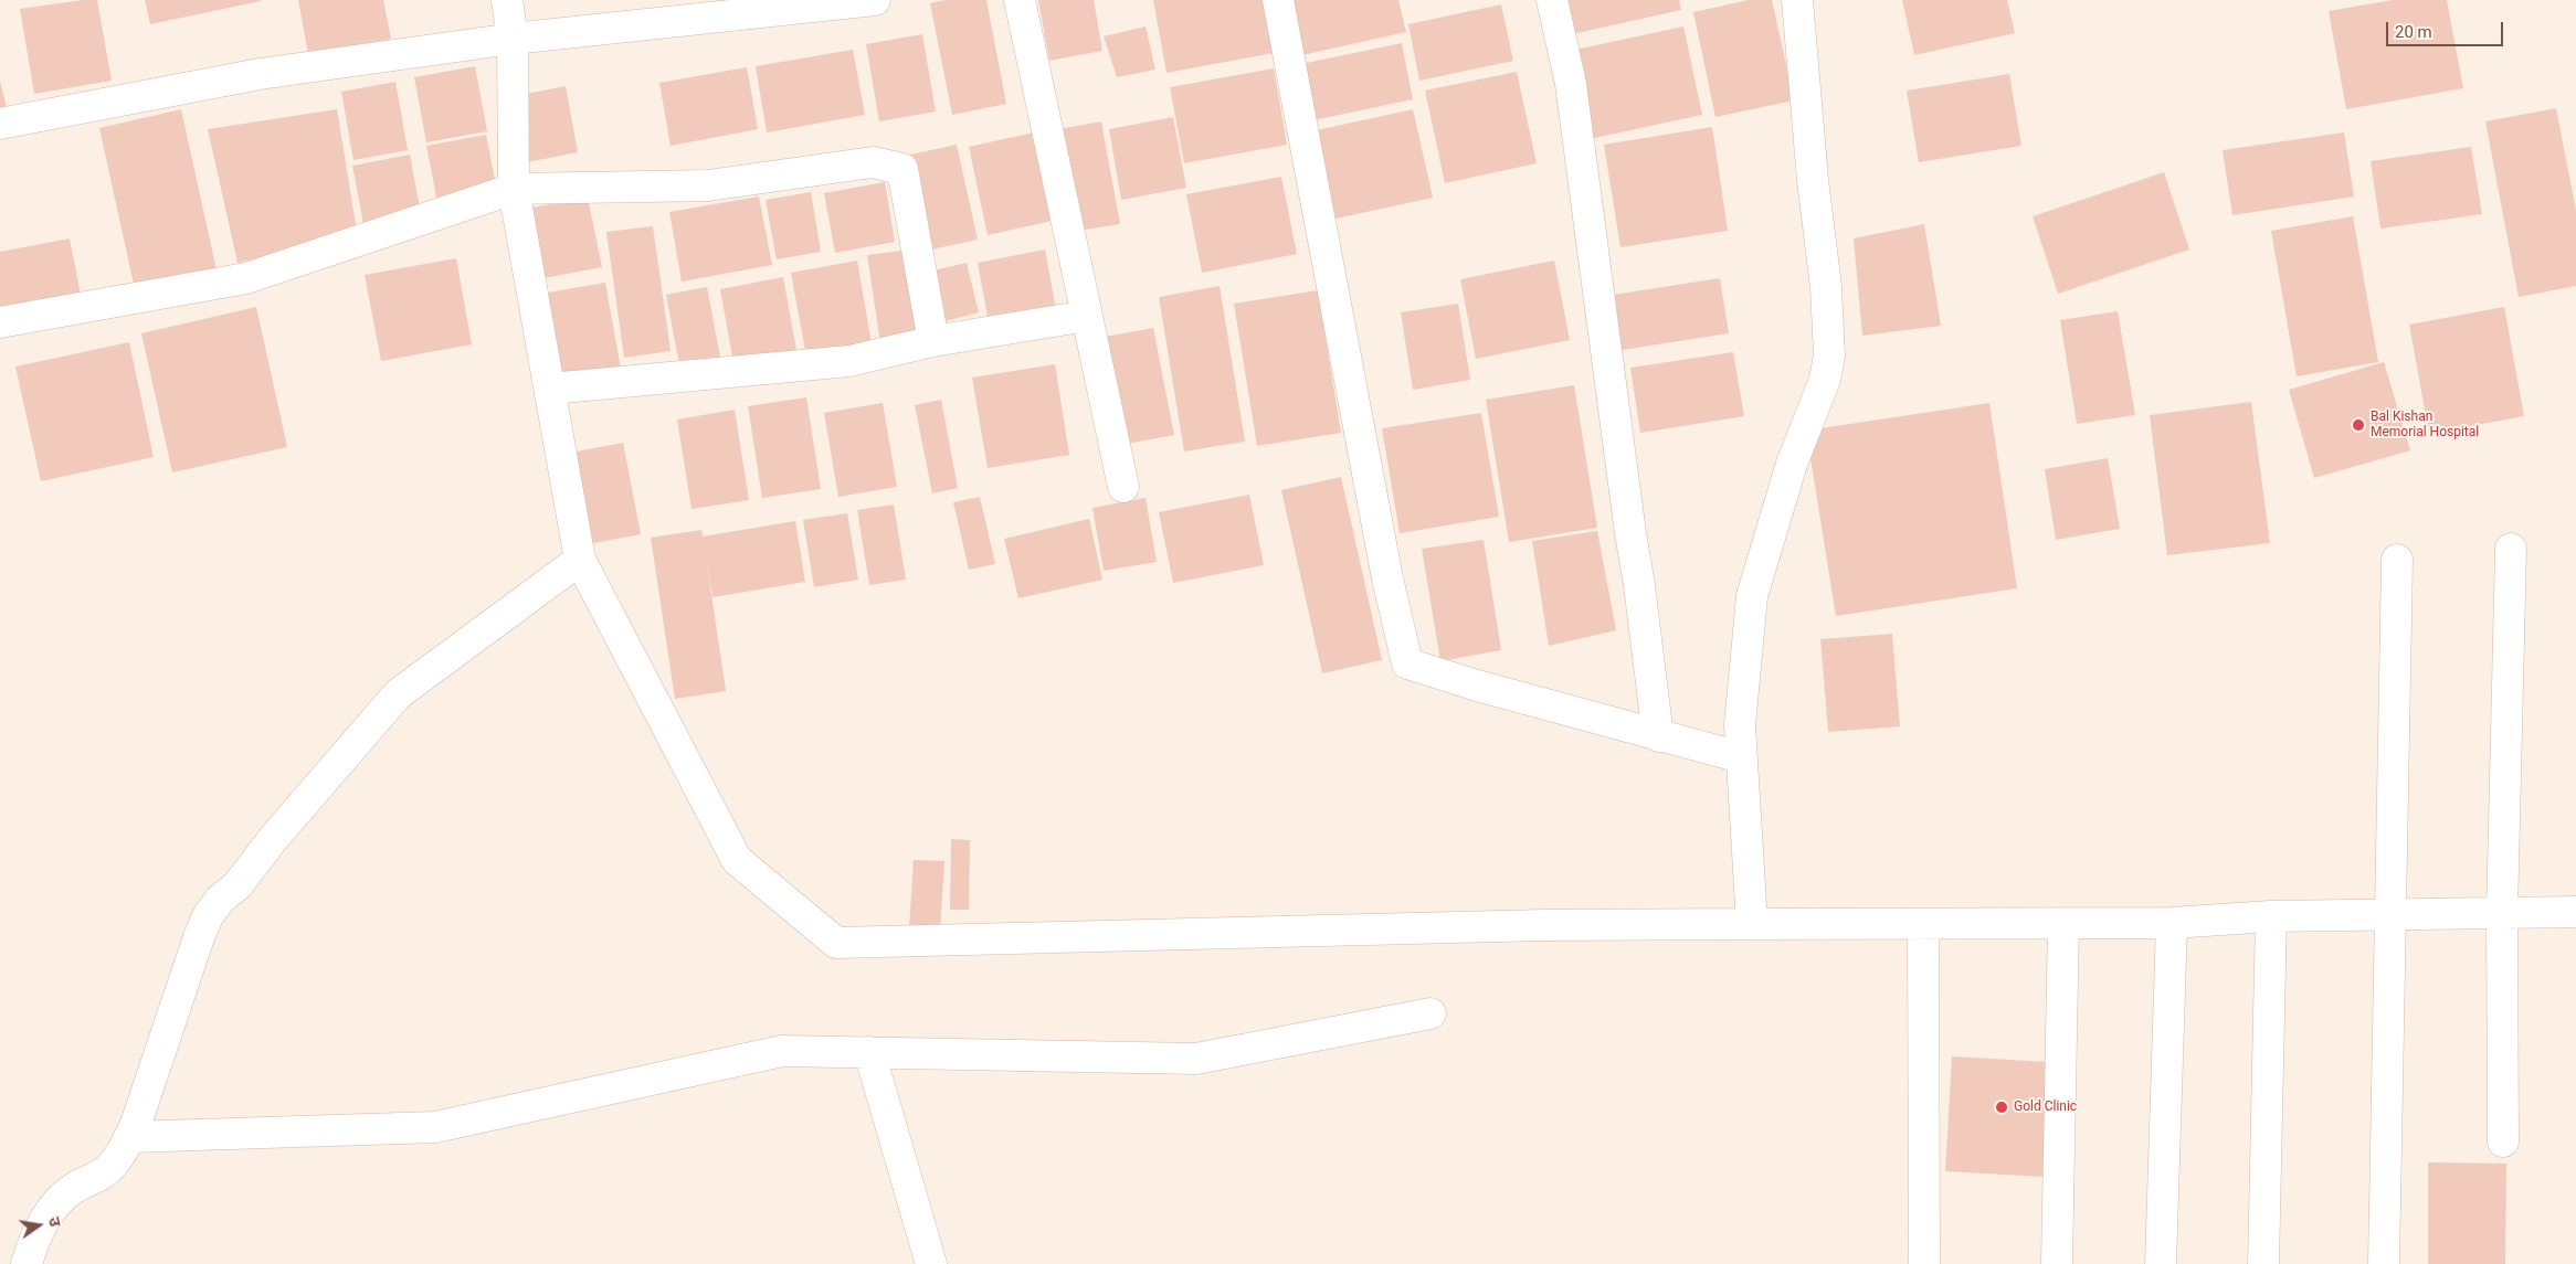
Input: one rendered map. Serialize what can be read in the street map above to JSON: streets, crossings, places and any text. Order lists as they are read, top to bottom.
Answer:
{
  "places": ["Bal Kishan Memorial Hospital", "Gold Clinic"],
  "scale_bar": "20 m",
  "north": "right"
}
